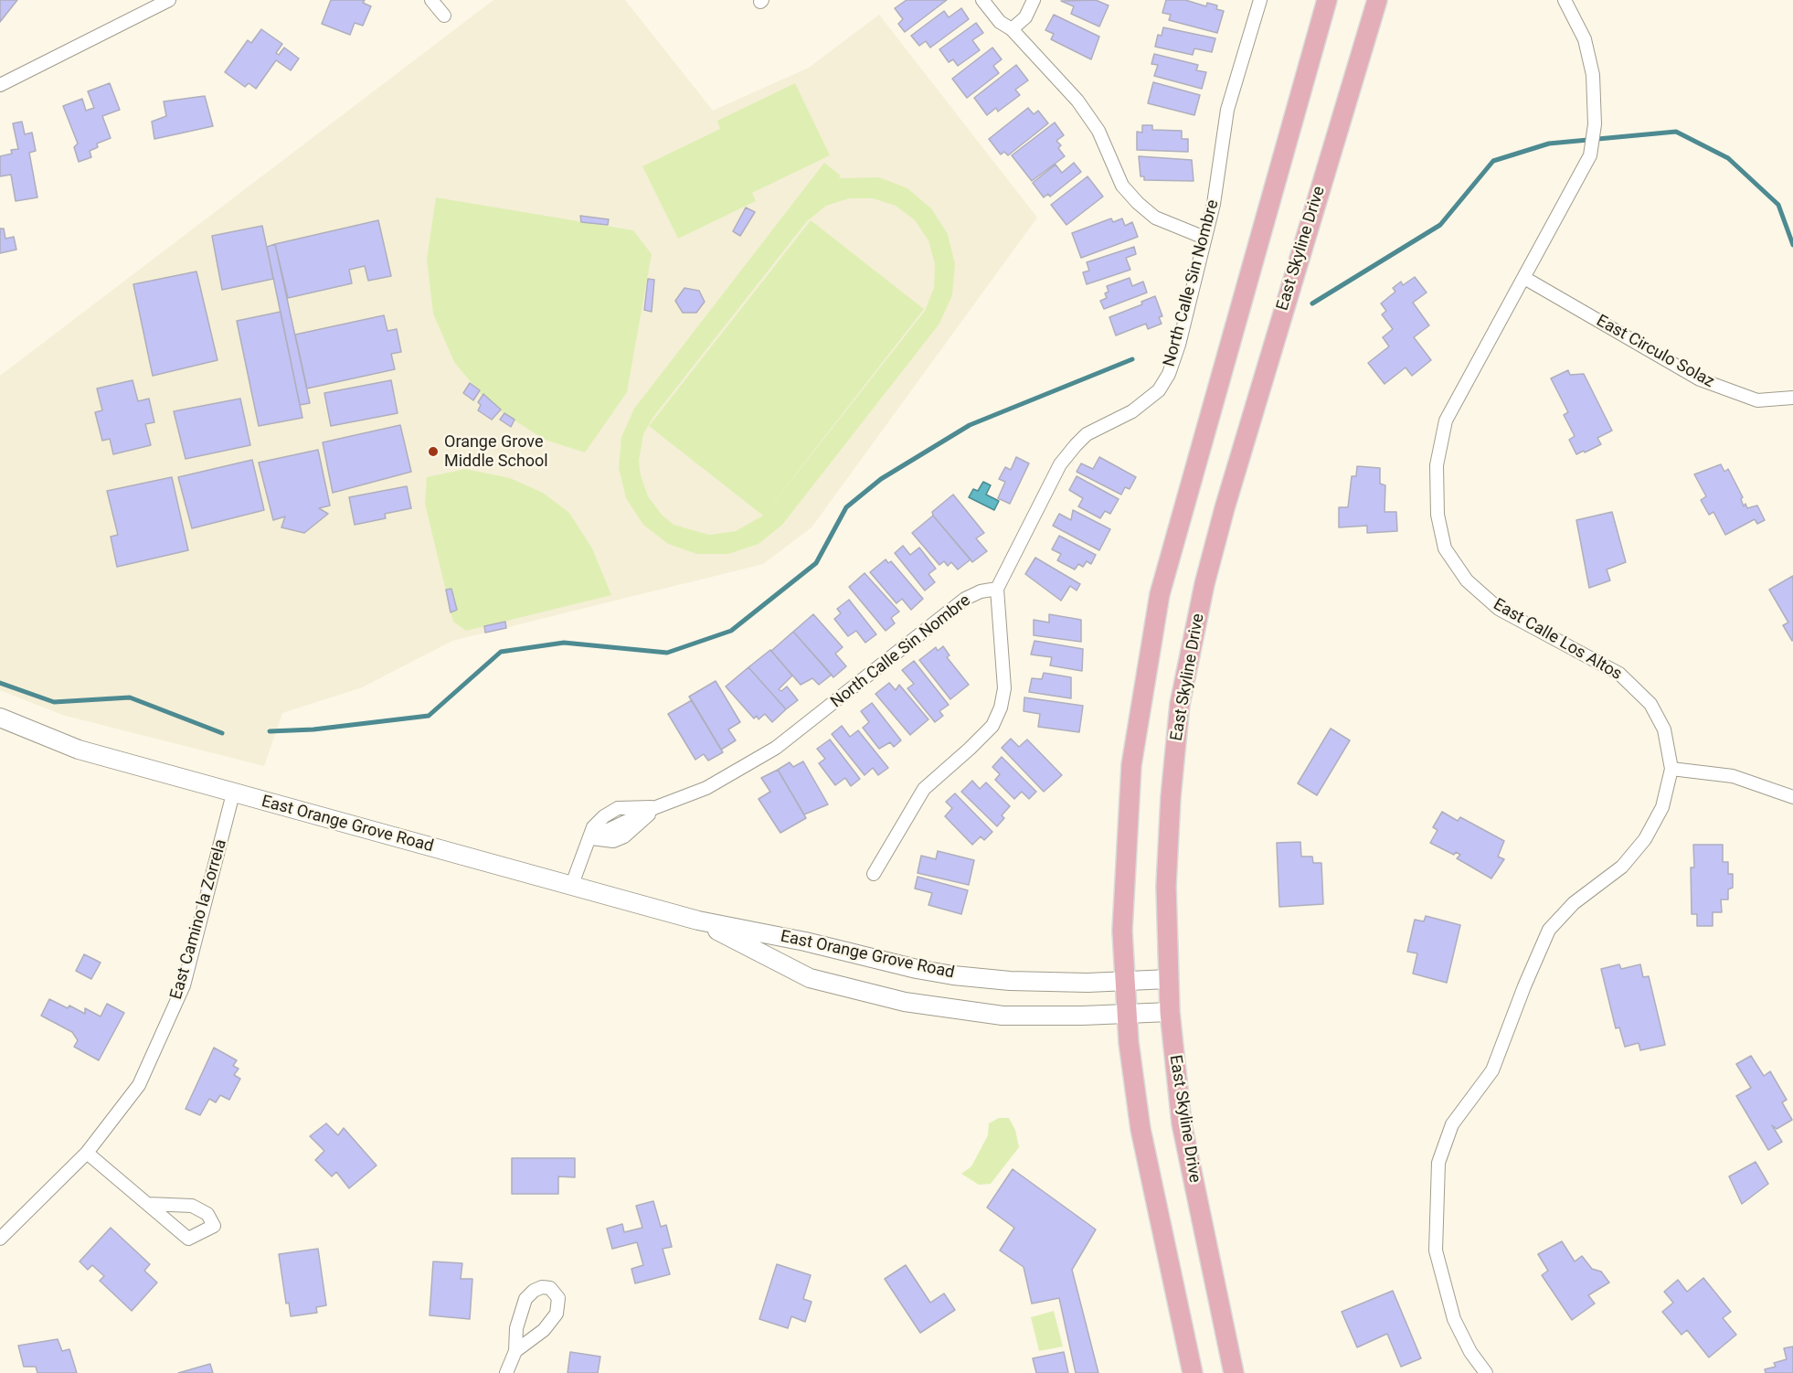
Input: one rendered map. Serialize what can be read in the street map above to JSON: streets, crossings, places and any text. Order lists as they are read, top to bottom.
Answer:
{
  "streets": {
    "main road": ["East Skyline Drive", "East Orange Grove Road"],
    "street": [
      "North Calle Sin Nombre",
      "East Circulo Solaz",
      "East Calle Los Altos",
      "East Camino la Zorrela"
    ]
  },
  "crossings": [
    ["East Skyline Drive", "East Orange Grove Road"],
    ["North Calle Sin Nombre", "East Orange Grove Road"],
    ["East Circulo Solaz", "East Calle Los Altos"],
    ["East Orange Grove Road", "East Camino la Zorrela"]
  ],
  "places": ["Orange Grove Middle School"]
}
